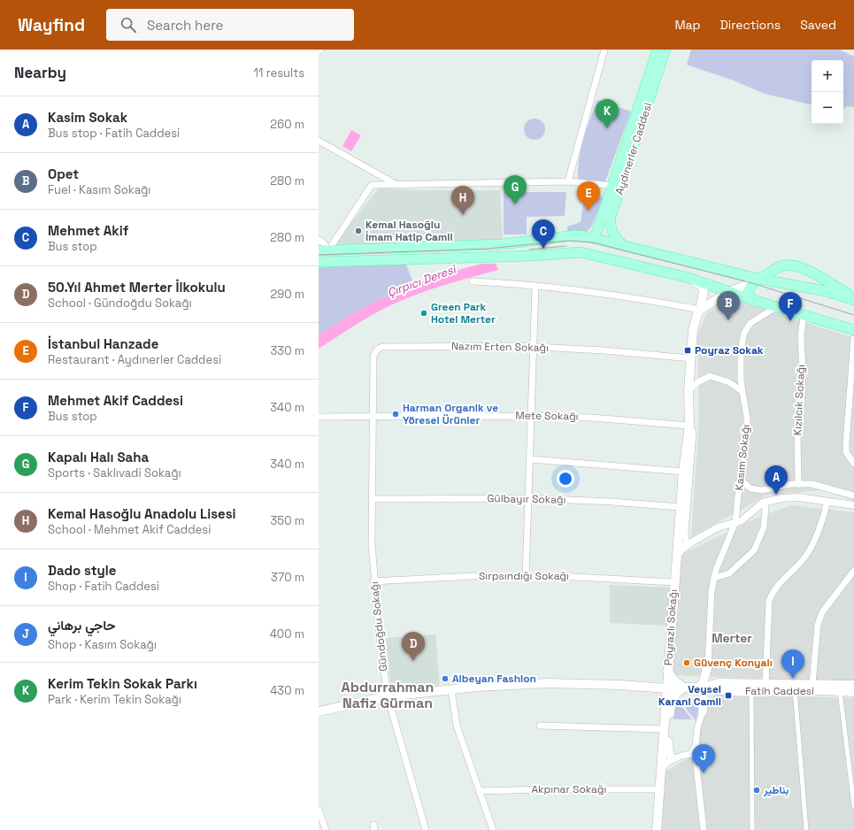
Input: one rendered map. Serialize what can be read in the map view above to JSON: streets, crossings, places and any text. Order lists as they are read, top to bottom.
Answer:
{
  "streets": {
    "main road": ["Aydınerler Caddesi", "Poyrazlı Sokağı", "Fatih Caddesi"],
    "street": [
      "Nazım Erten Sokağı",
      "Kızılcık Sokağı",
      "Mete Sokağı",
      "Kasım Sokağı",
      "Gülbayır Sokağı",
      "Sırpsındığı Sokağı",
      "Gündoğdu Sokağı",
      "Akpınar Sokağı"
    ]
  },
  "crossings": [
    ["Nazım Erten Sokağı", "Mete Sokağı"],
    ["Nazım Erten Sokağı", "Gündoğdu Sokağı"],
    ["Nazım Erten Sokağı", "Poyrazlı Sokağı"],
    ["Mete Sokağı", "Gündoğdu Sokağı"],
    ["Mete Sokağı", "Poyrazlı Sokağı"],
    ["Gülbayır Sokağı", "Gündoğdu Sokağı"],
    ["Gülbayır Sokağı", "Poyrazlı Sokağı"],
    ["Sırpsındığı Sokağı", "Gündoğdu Sokağı"],
    ["Sırpsındığı Sokağı", "Poyrazlı Sokağı"],
    ["Gündoğdu Sokağı", "Fatih Caddesi"],
    ["Poyrazlı Sokağı", "Fatih Caddesi"],
    ["Poyrazlı Sokağı", "Akpınar Sokağı"]
  ],
  "districts": ["Merter", "Abdurrahman Nafiz Gürman"],
  "water": ["Çırpıcı Deresi"],
  "places": {
    "other": [
      "Kemal Hasoğlu İmam Hatip Camii",
      "Green Park Hotel Merter",
      "Harman Organik ve Yöresel Ürünler",
      "Güvenç Konyalı",
      "Albeyan Fashion",
      "بناطير"
    ],
    "transit": ["Poyraz Sokak", "Veysel Karani Camii"]
  },
  "page": {
    "header": "Wayfind",
    "search": "Search here",
    "nav": ["Map", "Directions", "Saved"],
    "heading": ["Nearby", "11 results"],
    "map_buttons": ["+", "−"],
    "list": [
      {
        "mark": "A",
        "name": "Kasim Sokak",
        "note": "Bus stop · Fatih Caddesi",
        "value": "260 m"
      },
      {
        "mark": "B",
        "name": "Opet",
        "note": "Fuel · Kasım Sokağı",
        "value": "280 m"
      },
      {
        "mark": "C",
        "name": "Mehmet Akif",
        "note": "Bus stop",
        "value": "280 m"
      },
      {
        "mark": "D",
        "name": "50.Yıl Ahmet Merter İlkokulu",
        "note": "School · Gündoğdu Sokağı",
        "value": "290 m"
      },
      {
        "mark": "E",
        "name": "İstanbul Hanzade",
        "note": "Restaurant · Aydınerler Caddesi",
        "value": "330 m"
      },
      {
        "mark": "F",
        "name": "Mehmet Akif Caddesi",
        "note": "Bus stop",
        "value": "340 m"
      },
      {
        "mark": "G",
        "name": "Kapalı Halı Saha",
        "note": "Sports · Saklıvadi Sokağı",
        "value": "340 m"
      },
      {
        "mark": "H",
        "name": "Kemal Hasoğlu Anadolu Lisesi",
        "note": "School · Mehmet Akif Caddesi",
        "value": "350 m"
      },
      {
        "mark": "I",
        "name": "Dado style",
        "note": "Shop · Fatih Caddesi",
        "value": "370 m"
      },
      {
        "mark": "J",
        "name": "حاجي برهاني",
        "note": "Shop · Kasım Sokağı",
        "value": "400 m"
      },
      {
        "mark": "K",
        "name": "Kerim Tekin Sokak Parkı",
        "note": "Park · Kerim Tekin Sokağı",
        "value": "430 m"
      }
    ],
    "pins": [
      "K",
      "G",
      "E",
      "H",
      "C",
      "B",
      "F",
      "A",
      "D",
      "I",
      "J"
    ]
  }
}
